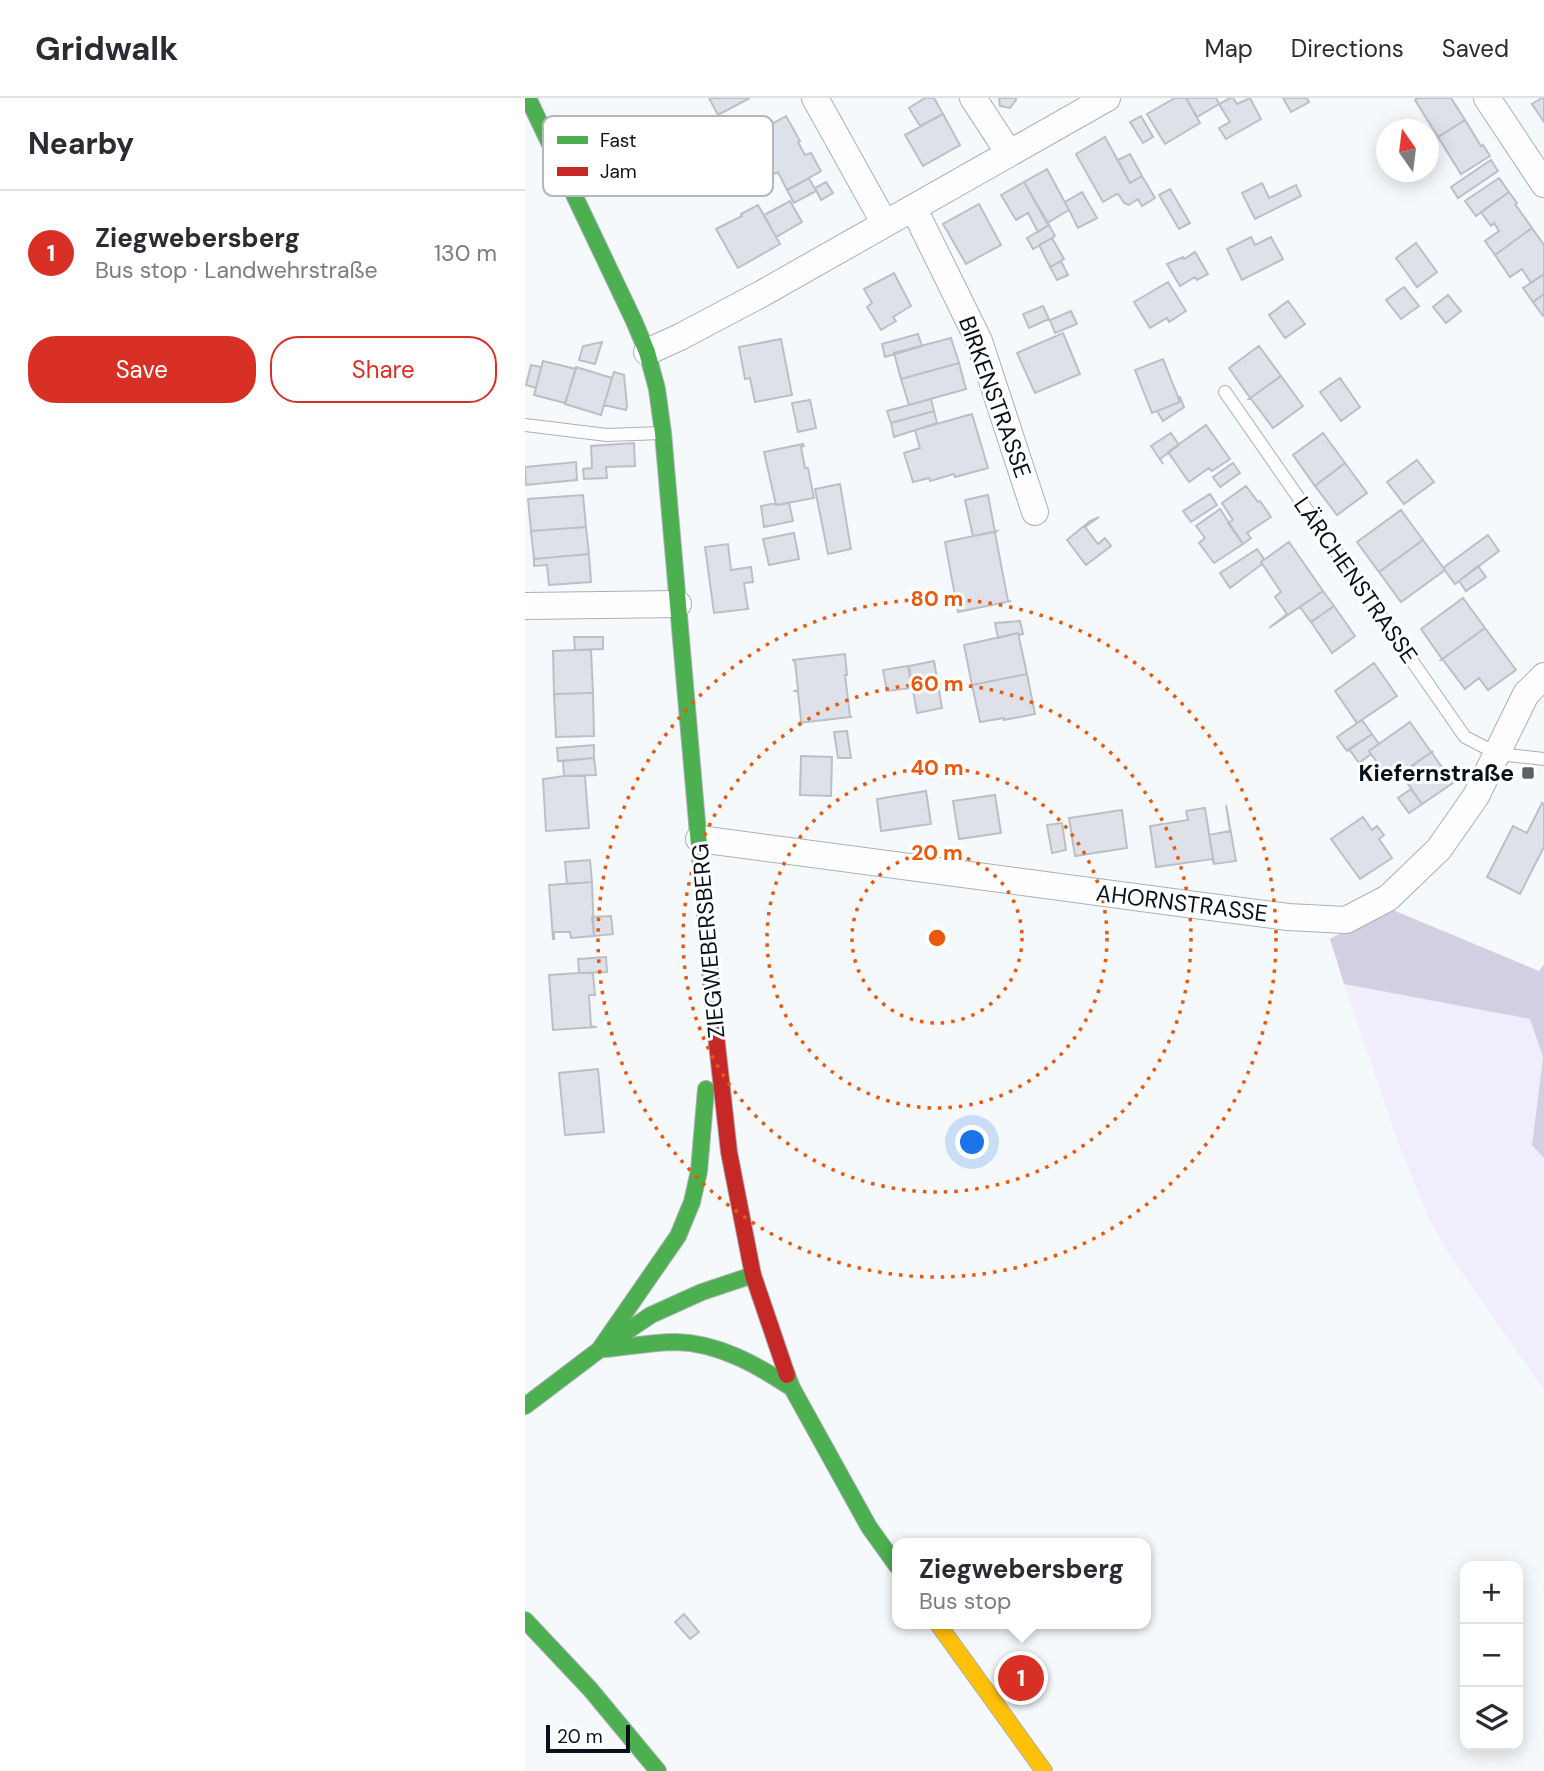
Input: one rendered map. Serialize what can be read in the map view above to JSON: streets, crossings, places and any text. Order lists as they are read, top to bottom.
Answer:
{
  "streets": {
    "main road": ["ZIEGWEBERSBERG"],
    "street": ["BIRKENSTRASSE", "AHORNSTRASSE"],
    "lane": ["LÄRCHENSTRASSE"]
  },
  "crossings": [
    ["LÄRCHENSTRASSE", "AHORNSTRASSE"],
    ["AHORNSTRASSE", "ZIEGWEBERSBERG"]
  ],
  "places": {
    "transit": ["Kiefernstraße"]
  },
  "legend": ["Fast", "Jam"],
  "scale_bar": "20 m",
  "north": "top",
  "page": {
    "header": "Gridwalk",
    "nav": ["Map", "Directions", "Saved"],
    "heading": "Nearby",
    "list": [
      {
        "mark": "1",
        "name": "Ziegwebersberg",
        "note": "Bus stop · Landwehrstraße",
        "value": "130 m"
      }
    ],
    "buttons": ["Save", "Share"],
    "popup": ["Ziegwebersberg", "Bus stop"],
    "map_buttons": ["+", "−"],
    "pins": "1",
    "scale": "20 m"
  },
  "rings": [
    "80 m",
    "60 m",
    "40 m",
    "20 m"
  ]
}
